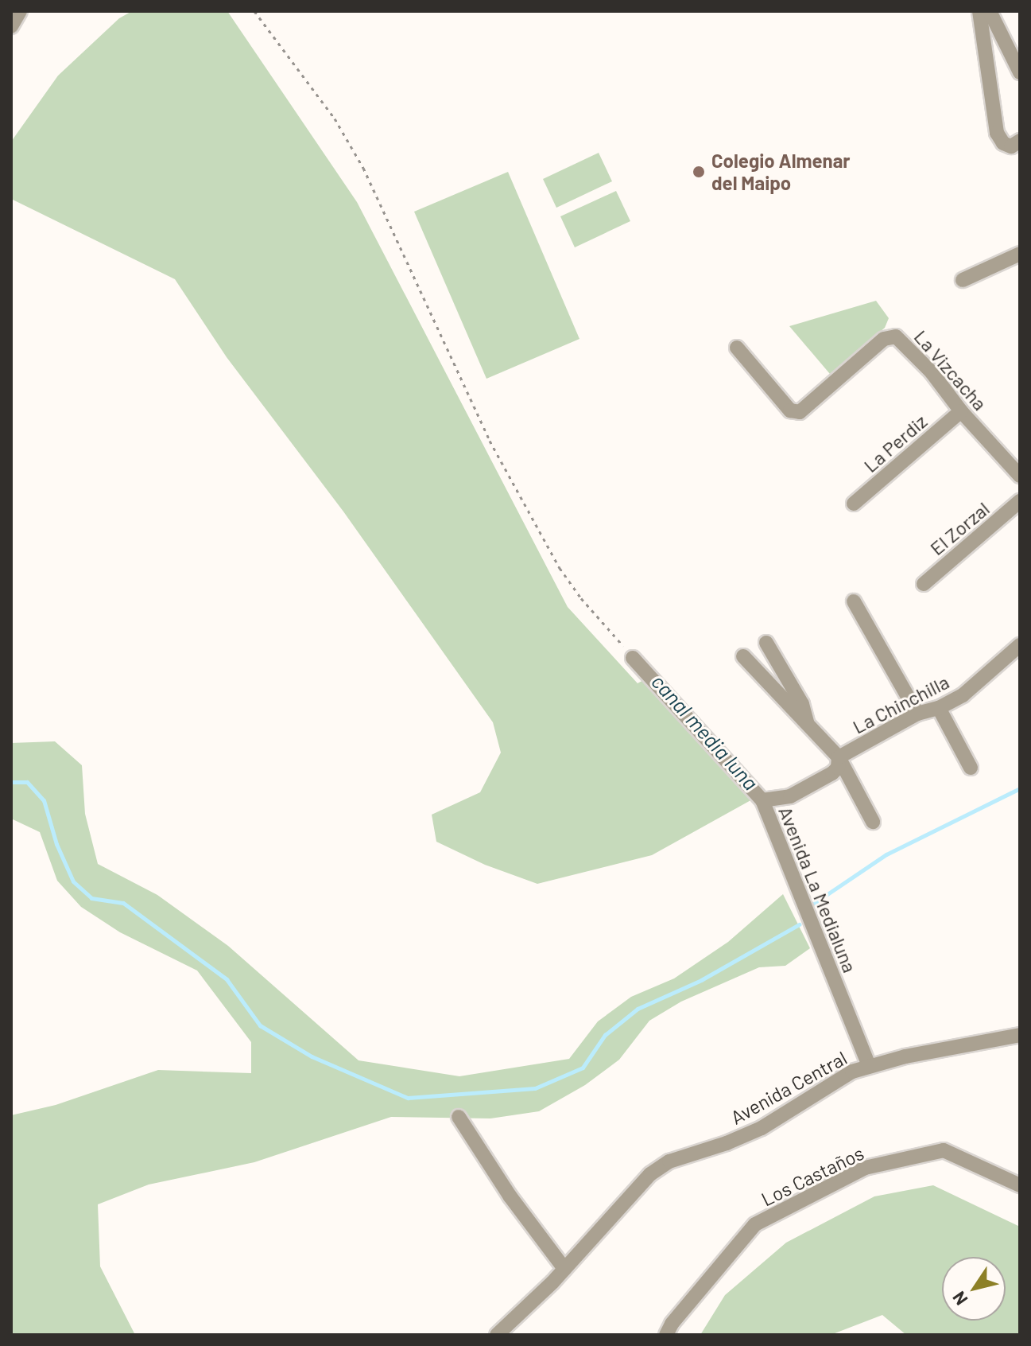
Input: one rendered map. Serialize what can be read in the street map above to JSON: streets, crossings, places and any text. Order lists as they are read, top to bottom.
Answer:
{
  "streets": {
    "street": [
      "La Vizcacha",
      "La Perdiz",
      "El Zorzal",
      "La Chinchilla",
      "Avenida La Medialuna",
      "Avenida Central",
      "Los Castaños"
    ]
  },
  "crossings": [
    ["La Vizcacha", "La Perdiz"],
    ["La Chinchilla", "Avenida La Medialuna"],
    ["Avenida La Medialuna", "Avenida Central"]
  ],
  "water": ["canal media luna"],
  "places": ["Colegio Almenar del Maipo"],
  "north": "bottom left"
}
